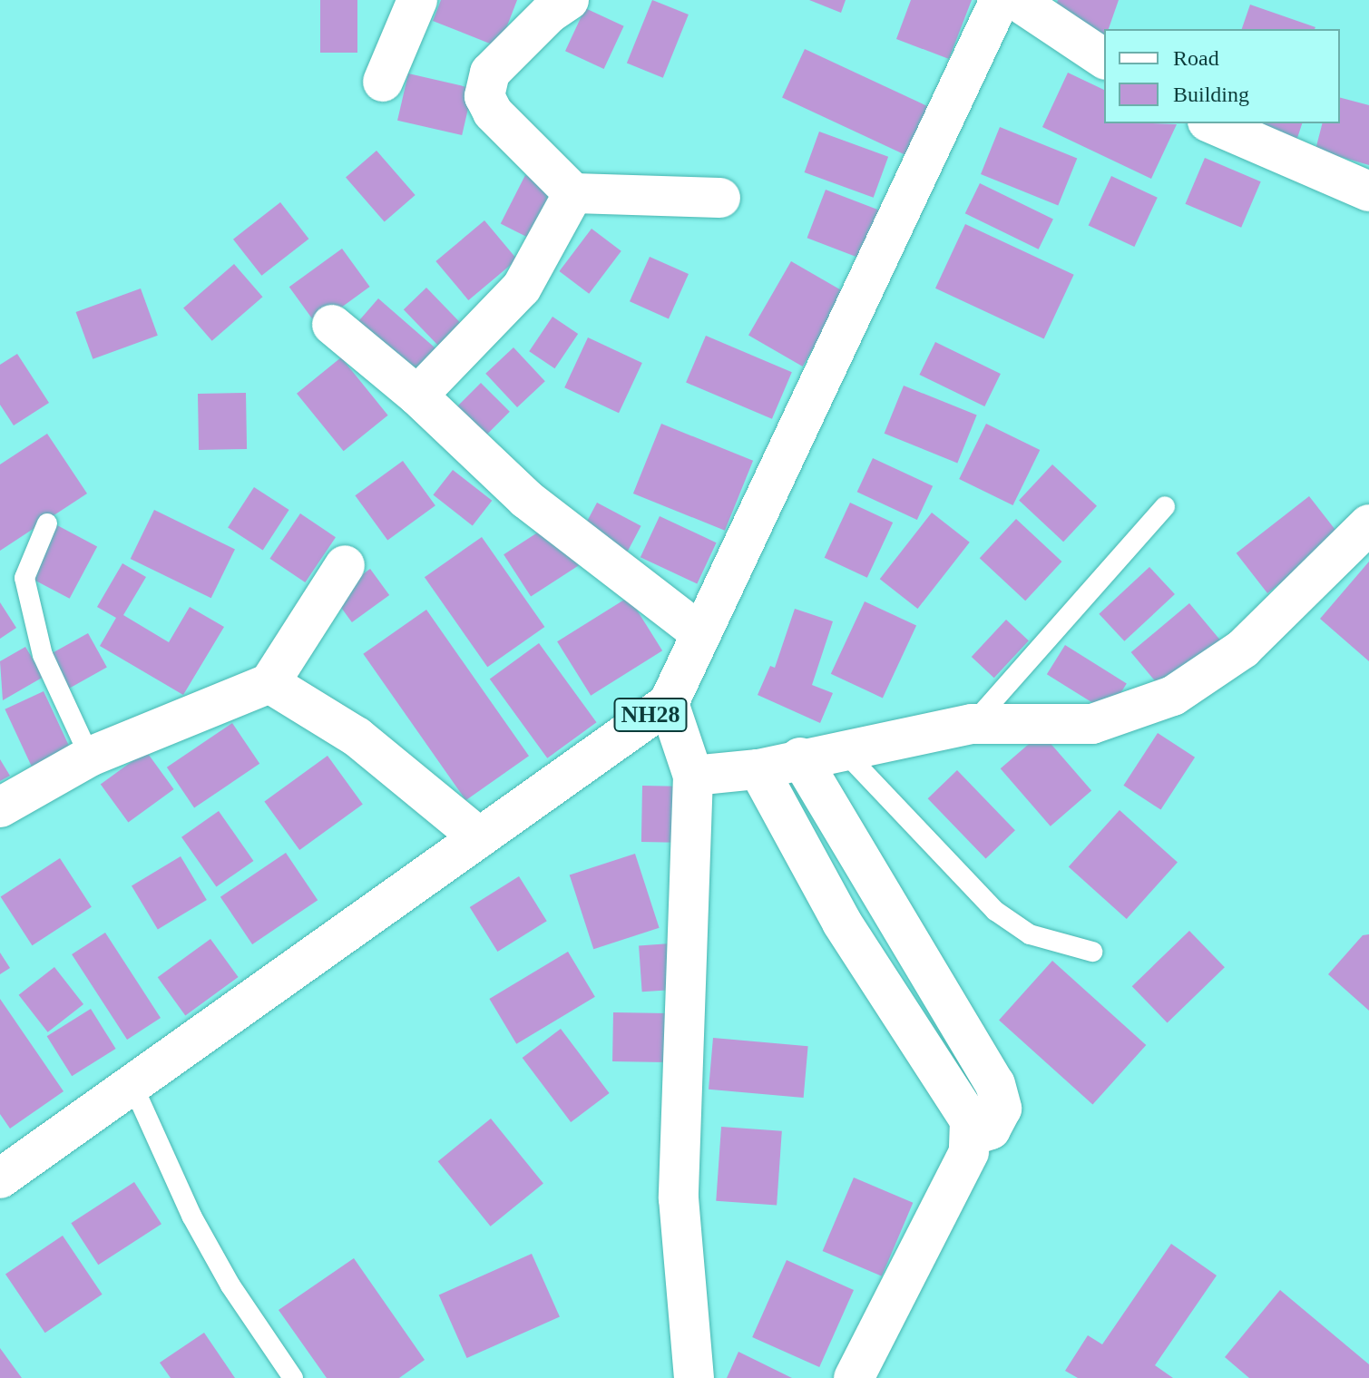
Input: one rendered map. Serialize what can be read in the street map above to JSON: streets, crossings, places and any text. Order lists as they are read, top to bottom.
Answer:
{
  "streets": {
    "main road": ["NH28"]
  },
  "legend": ["Road", "Building"]
}
